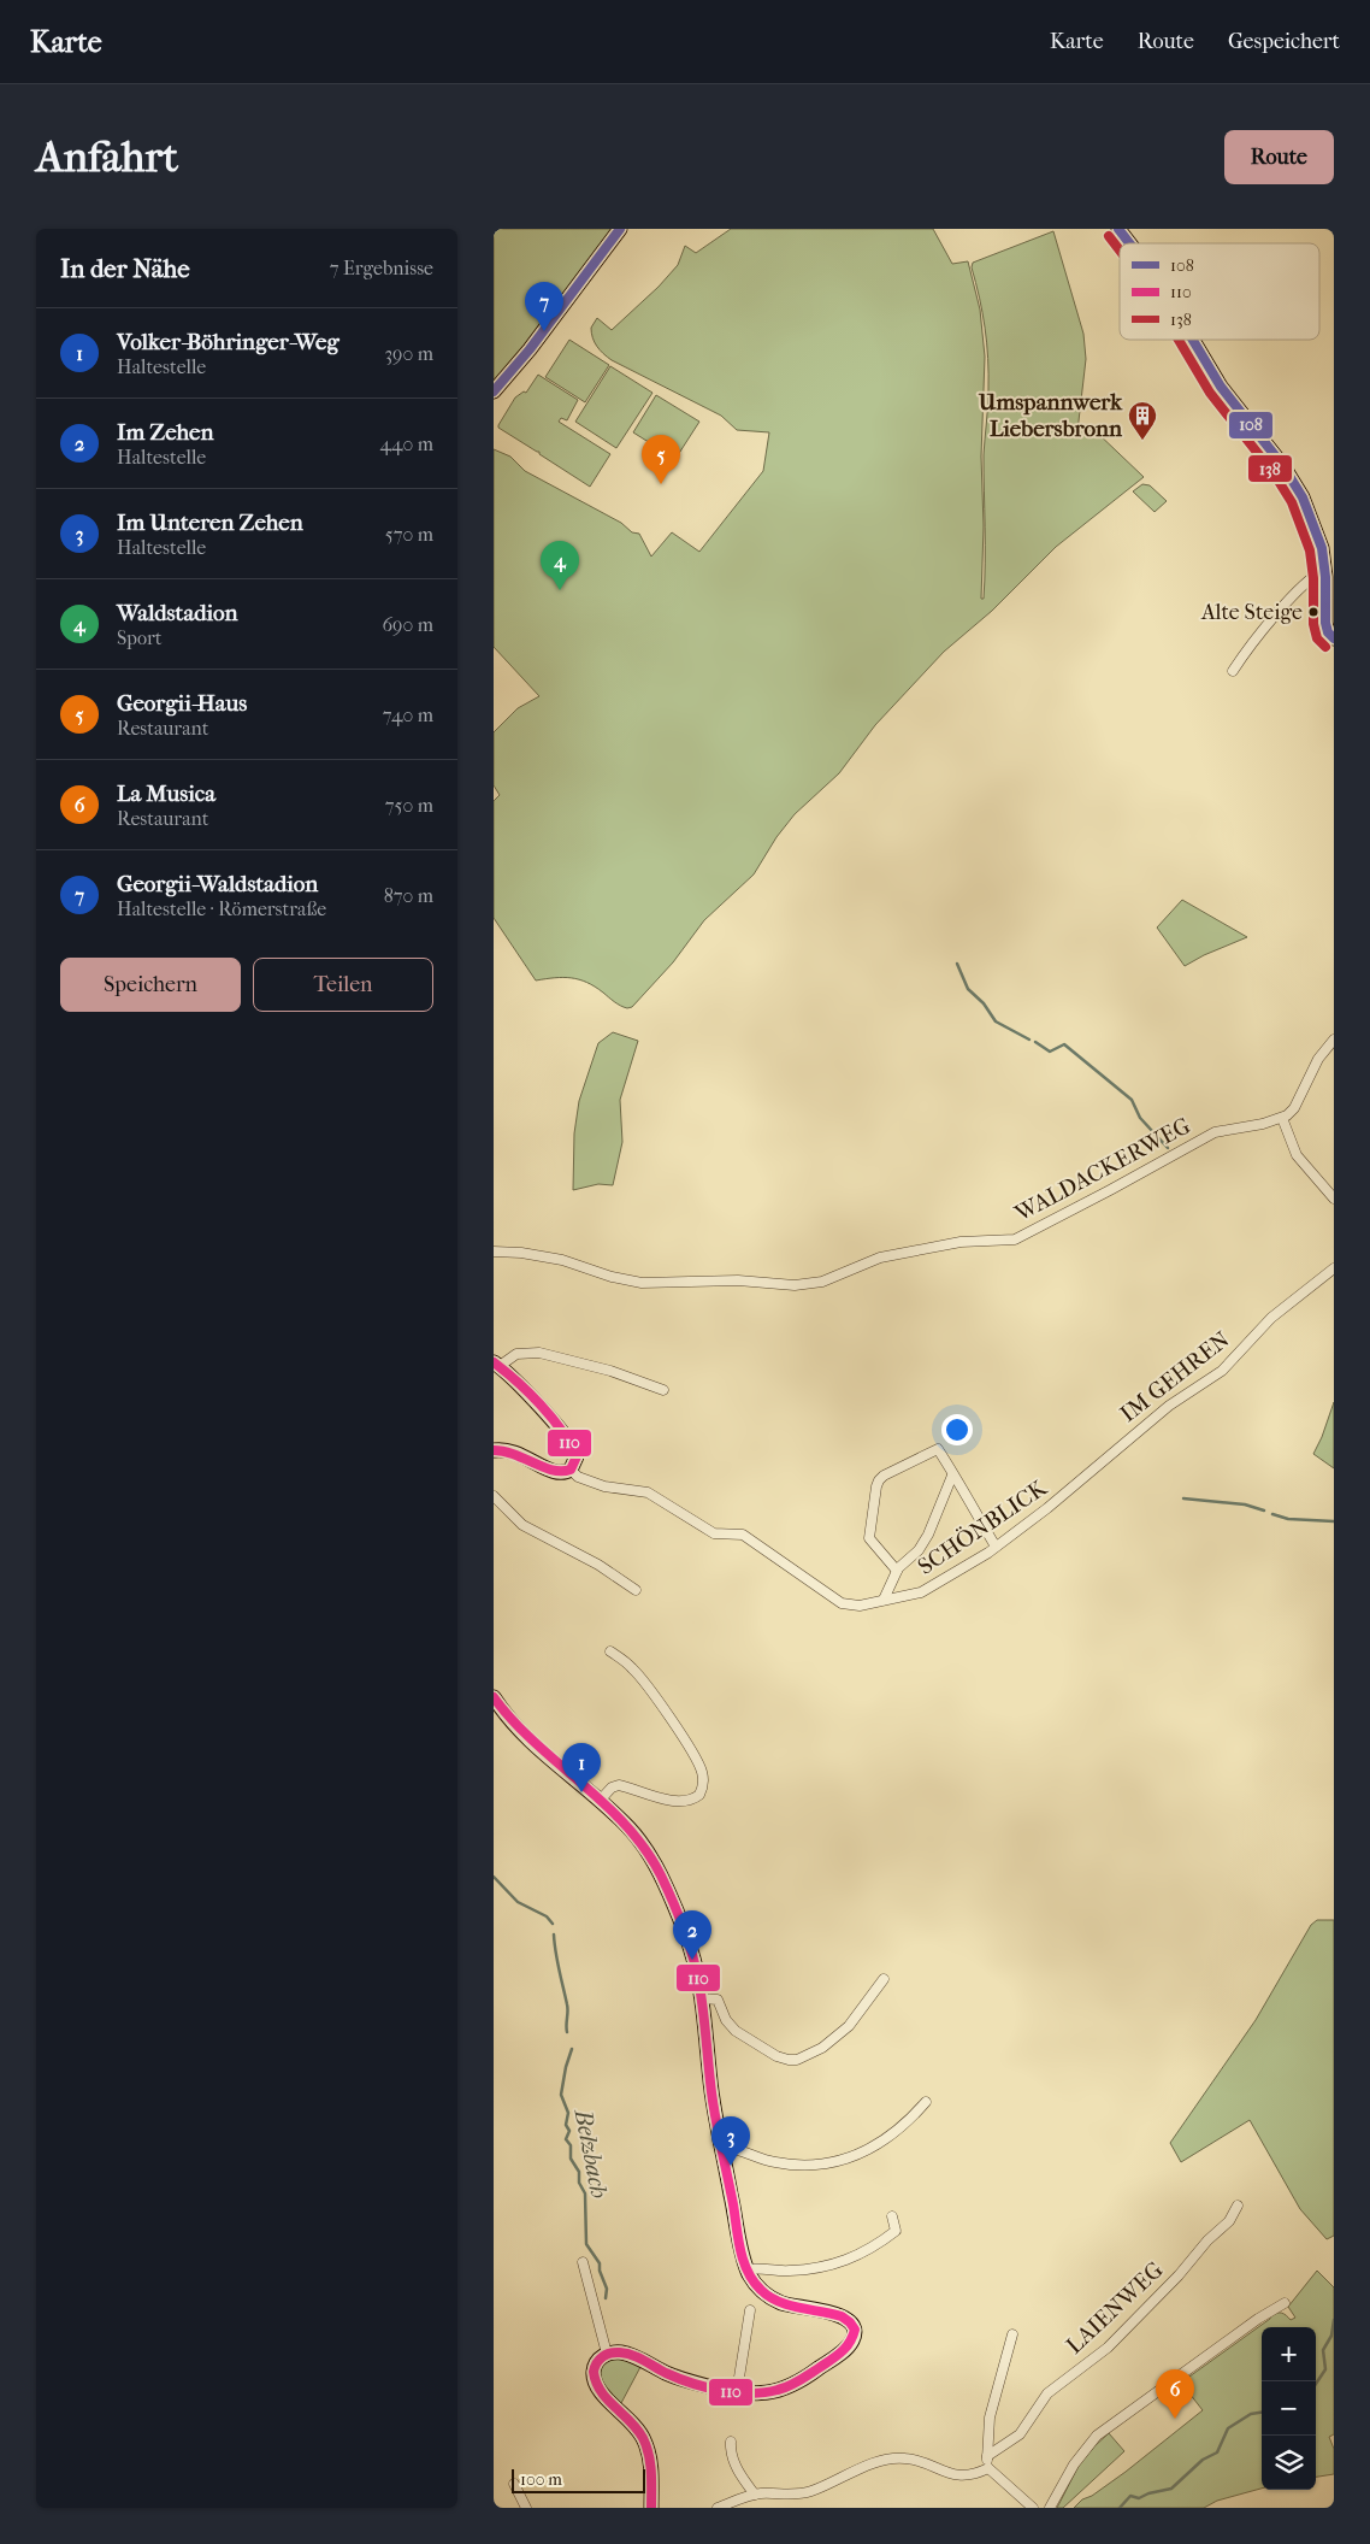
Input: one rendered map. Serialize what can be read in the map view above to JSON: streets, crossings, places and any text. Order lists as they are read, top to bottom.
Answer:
{
  "streets": {
    "street": [
      "WALDACKERWEG",
      "IM GEHREN",
      "SCHÖNBLICK",
      "LAIENWEG"
    ]
  },
  "crossings": [
    ["IM GEHREN", "SCHÖNBLICK"]
  ],
  "water": ["Belzbach"],
  "places": {
    "building": ["Umspannwerk Liebersbronn"],
    "other": ["Alte Steige"]
  },
  "lines": ["transit line 108", "transit line 138", "transit line 110"],
  "legend": ["108", "110", "138"],
  "scale_bar": "100 m",
  "page": {
    "header": "Karte",
    "nav": ["Karte", "Route", "Gespeichert"],
    "buttons": [
      "Route",
      ["Speichern", "Teilen"]
    ],
    "title": "Anfahrt",
    "heading": ["In der Nähe", "7 Ergebnisse"],
    "pins": [
      "7",
      "5",
      "4",
      "1",
      "2",
      "3",
      "6"
    ],
    "list": [
      {
        "mark": "1",
        "name": "Volker-Böhringer-Weg",
        "note": "Haltestelle",
        "value": "390 m"
      },
      {
        "mark": "2",
        "name": "Im Zehen",
        "note": "Haltestelle",
        "value": "440 m"
      },
      {
        "mark": "3",
        "name": "Im Unteren Zehen",
        "note": "Haltestelle",
        "value": "570 m"
      },
      {
        "mark": "4",
        "name": "Waldstadion",
        "note": "Sport",
        "value": "690 m"
      },
      {
        "mark": "5",
        "name": "Georgii-Haus",
        "note": "Restaurant",
        "value": "740 m"
      },
      {
        "mark": "6",
        "name": "La Musica",
        "note": "Restaurant",
        "value": "750 m"
      },
      {
        "mark": "7",
        "name": "Georgii-Waldstadion",
        "note": "Haltestelle · Römerstraße",
        "value": "870 m"
      }
    ],
    "map_buttons": ["+", "−"],
    "scale": "100 m"
  }
}
